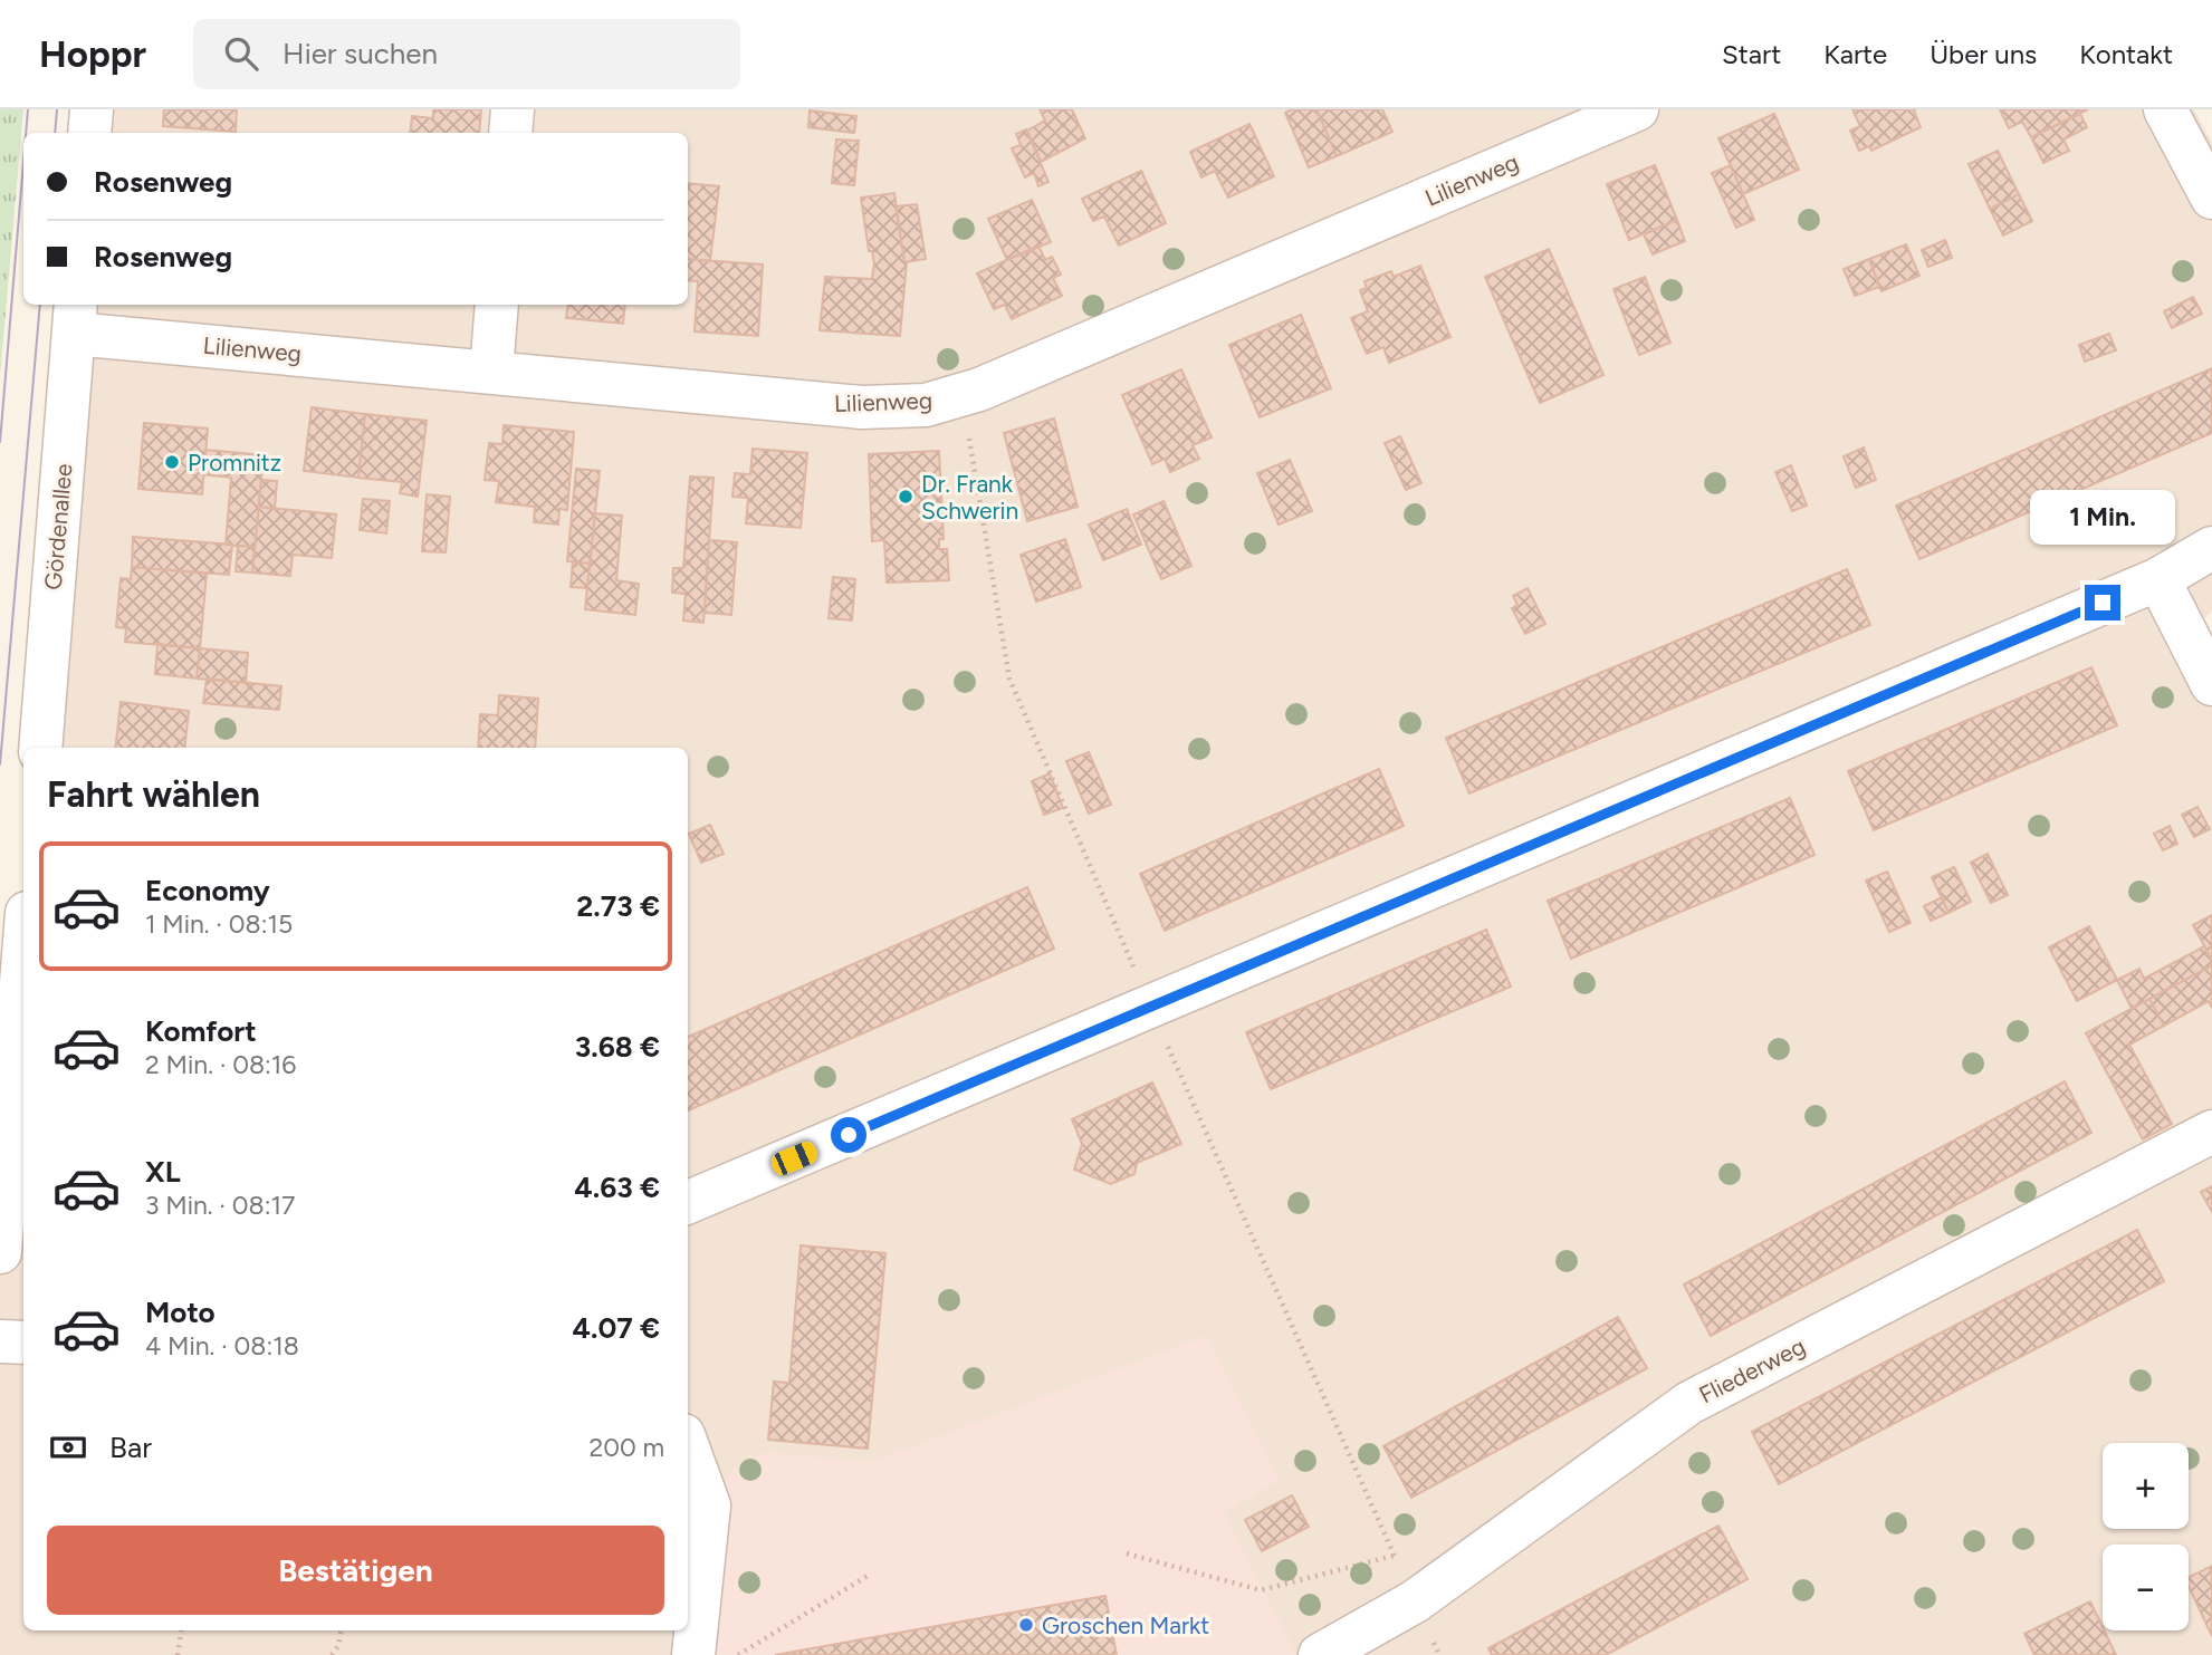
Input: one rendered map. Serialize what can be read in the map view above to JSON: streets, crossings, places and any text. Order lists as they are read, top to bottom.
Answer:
{
  "streets": {
    "street": ["Lilienweg", "Gördenallee", "Fliederweg"]
  },
  "crossings": [
    ["Lilienweg", "Gördenallee"]
  ],
  "places": ["Promnitz", "Dr. Frank Schwerin", "Groschen Markt"],
  "page": {
    "header": "Hoppr",
    "search": "Hier suchen",
    "nav": [
      "Start",
      "Karte",
      "Über uns",
      "Kontakt"
    ],
    "banner": ["Rosenweg", "Rosenweg"],
    "bubble": "1 Min.",
    "heading": "Fahrt wählen",
    "list": [
      {
        "name": "Economy",
        "note": "1 Min. · 08:15",
        "value": "2.73 €"
      },
      {
        "name": "Komfort",
        "note": "2 Min. · 08:16",
        "value": "3.68 €"
      },
      {
        "name": "XL",
        "note": "3 Min. · 08:17",
        "value": "4.63 €"
      },
      {
        "name": "Moto",
        "note": "4 Min. · 08:18",
        "value": "4.07 €"
      }
    ],
    "pay": ["Bar", "200 m"],
    "map_buttons": ["+", "−"],
    "buttons": "Bestätigen"
  }
}
